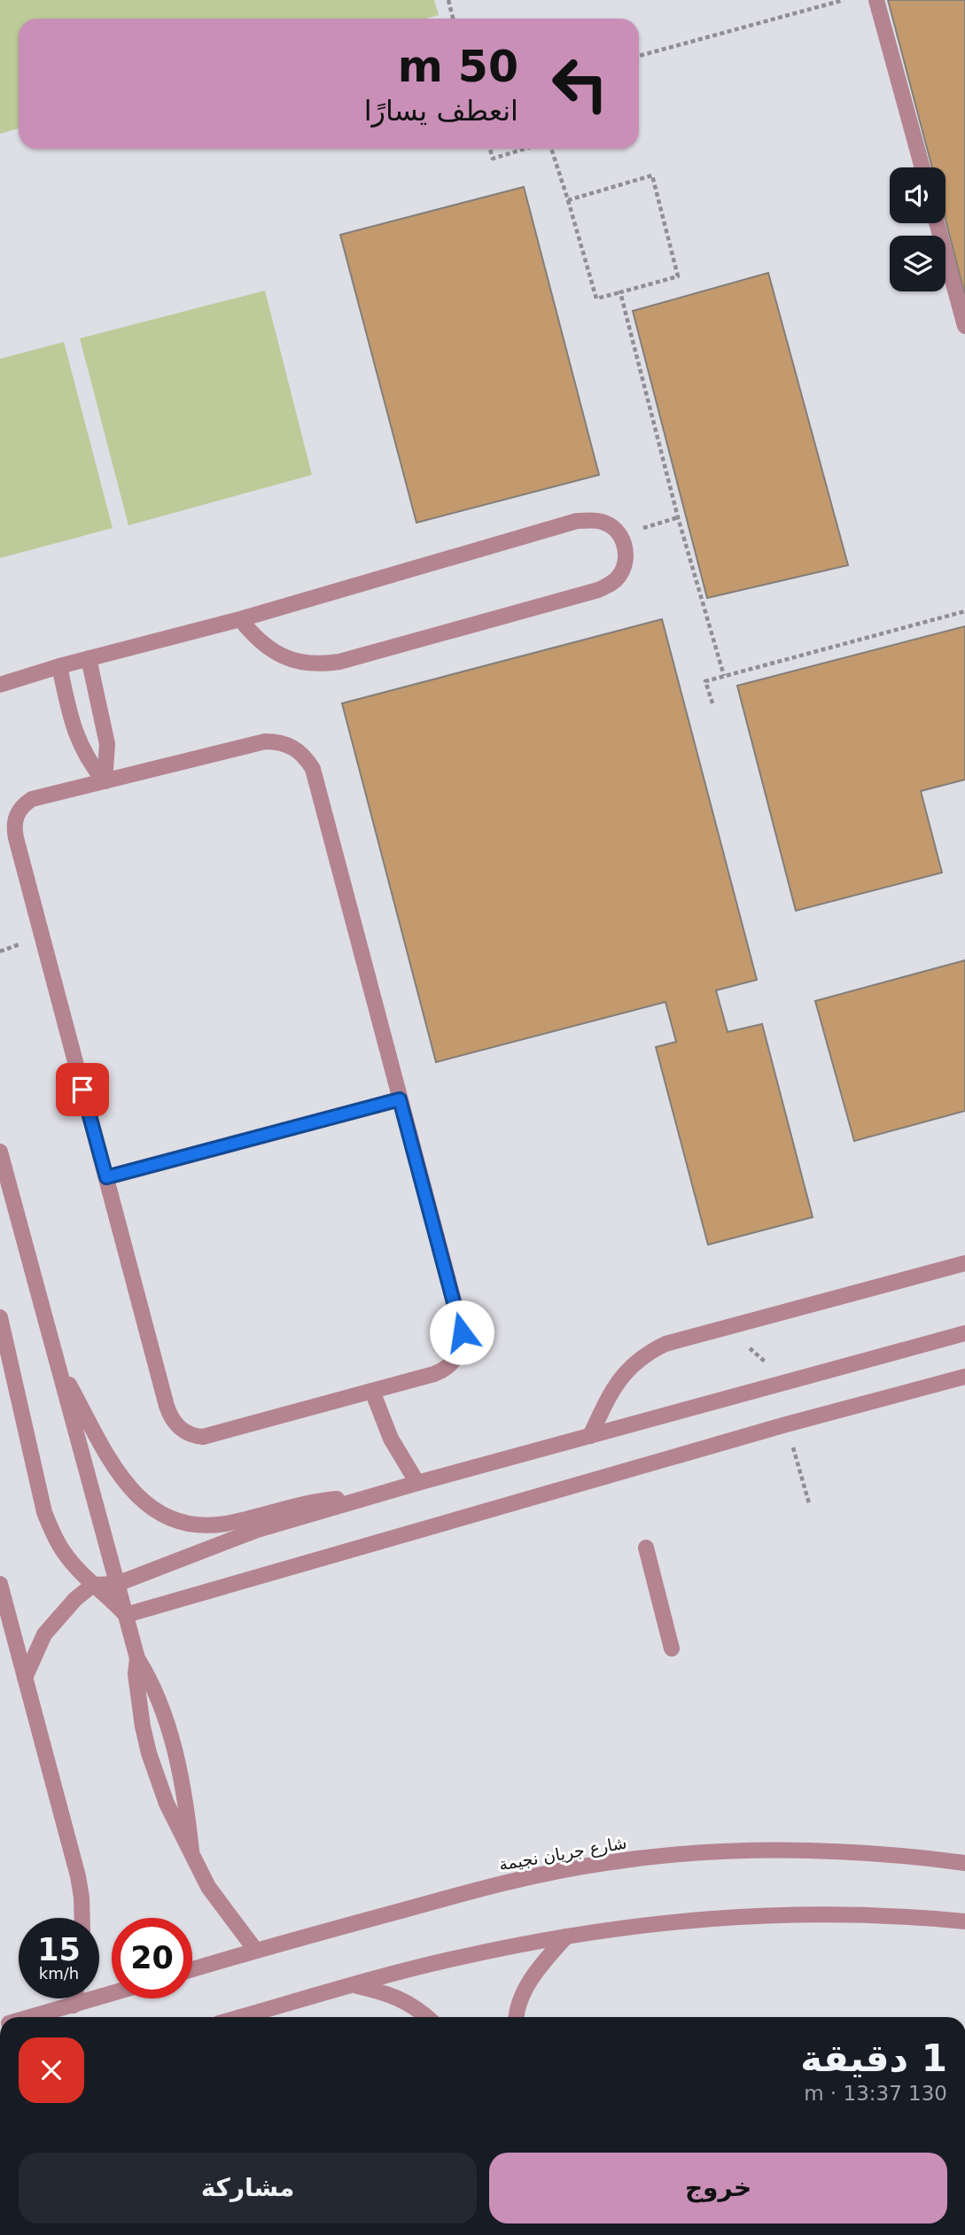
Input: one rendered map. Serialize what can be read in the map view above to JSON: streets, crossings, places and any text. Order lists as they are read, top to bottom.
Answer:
{
  "streets": {
    "street": ["شارع جريان نجيمة"]
  },
  "page": {
    "turn": ["50 m", "انعطف يسارًا"],
    "speed": "15 km/h",
    "limit": "20",
    "heading": ["1 دقيقة", "130 m · 13:37"],
    "buttons": ["خروج", "مشاركة"]
  }
}
